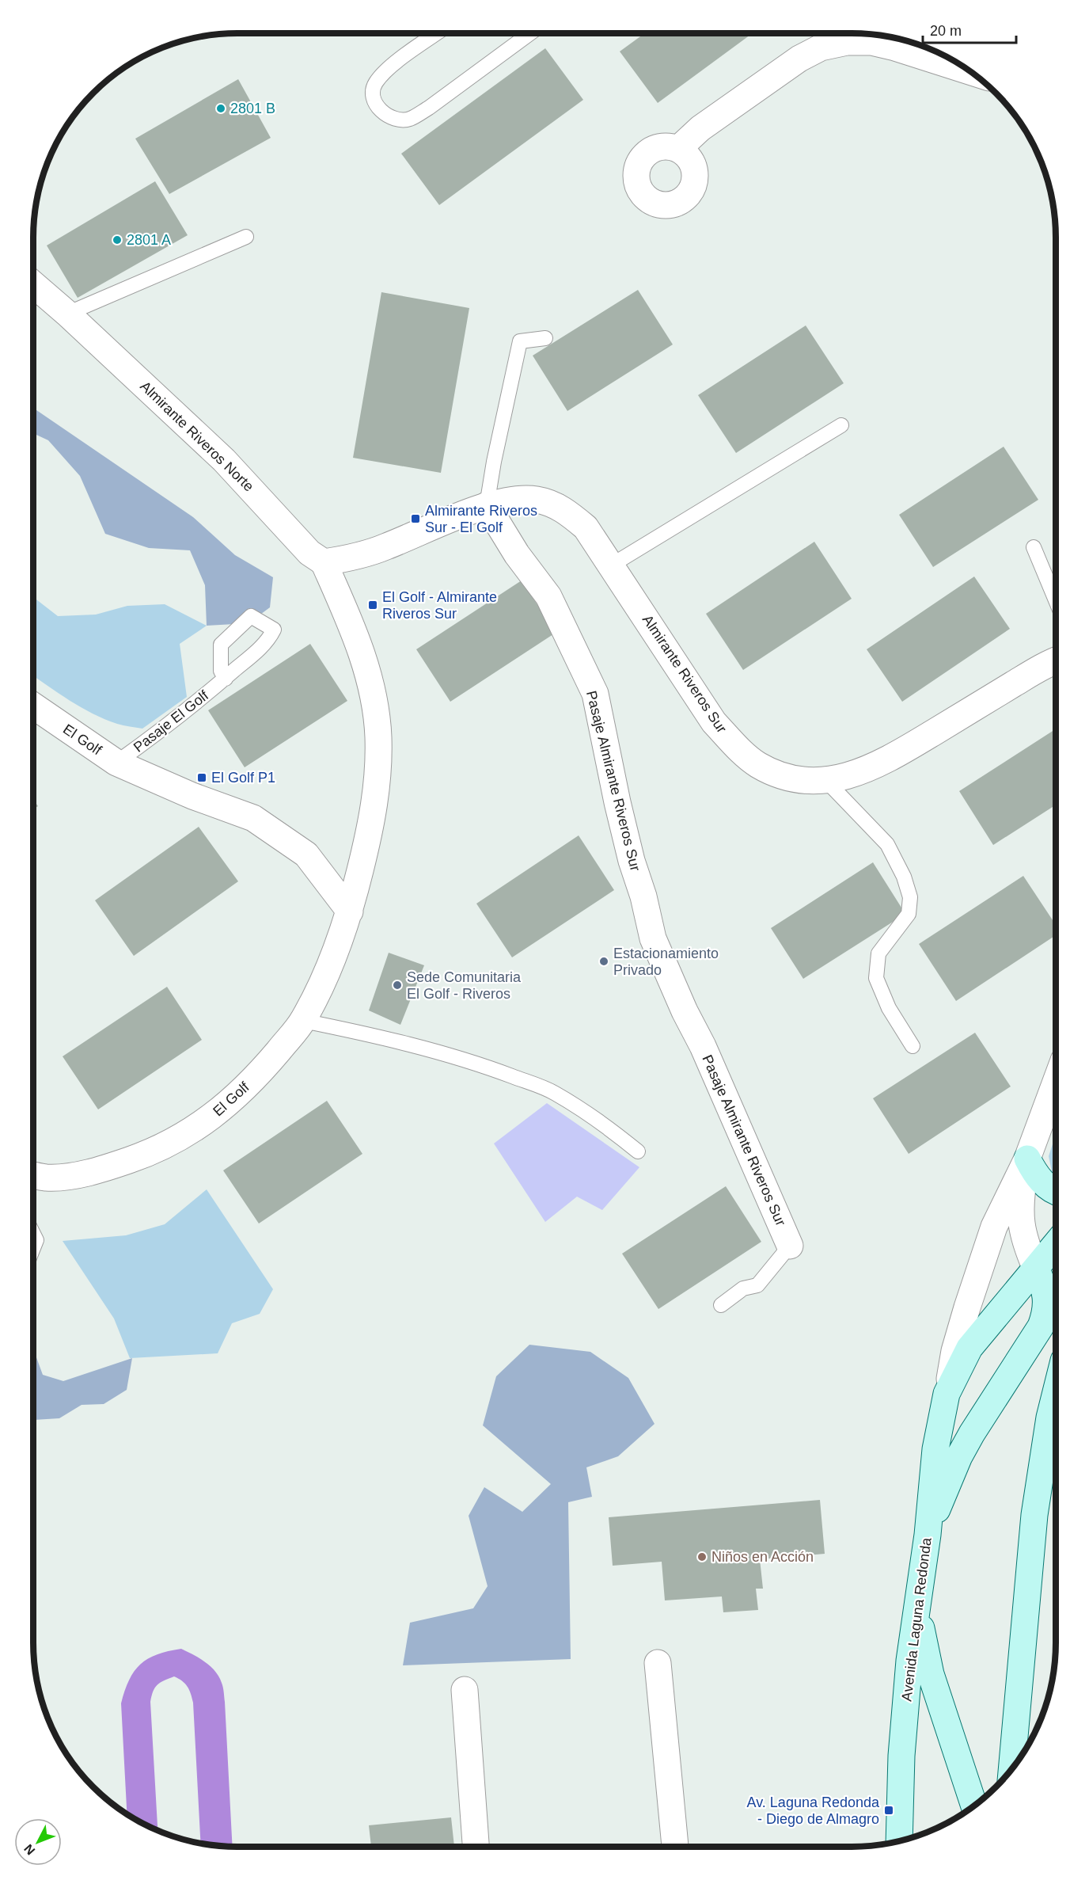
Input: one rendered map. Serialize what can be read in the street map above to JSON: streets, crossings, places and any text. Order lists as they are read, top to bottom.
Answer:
{
  "streets": {
    "main road": ["Avenida Laguna Redonda"],
    "street": [
      "Almirante Riveros Norte",
      "Almirante Riveros Sur",
      "El Golf",
      "Pasaje Almirante Riveros Sur"
    ],
    "lane": ["Pasaje El Golf"]
  },
  "crossings": [
    ["Almirante Riveros Norte", "Almirante Riveros Sur"],
    ["Almirante Riveros Norte", "El Golf"],
    ["Almirante Riveros Sur", "El Golf"],
    ["Almirante Riveros Sur", "Pasaje Almirante Riveros Sur"],
    ["Pasaje El Golf", "El Golf"]
  ],
  "places": {
    "other": [
      "2801 B",
      "2801 A",
      "Estacionamiento Privado",
      "Sede Comunitaria El Golf - Riveros",
      "Niños en Acción"
    ],
    "transit": [
      "Almirante Riveros Sur - El Golf",
      "El Golf - Almirante Riveros Sur",
      "El Golf P1",
      "Av. Laguna Redonda - Diego de Almagro"
    ]
  },
  "scale_bar": "20 m",
  "north": "bottom left"
}
